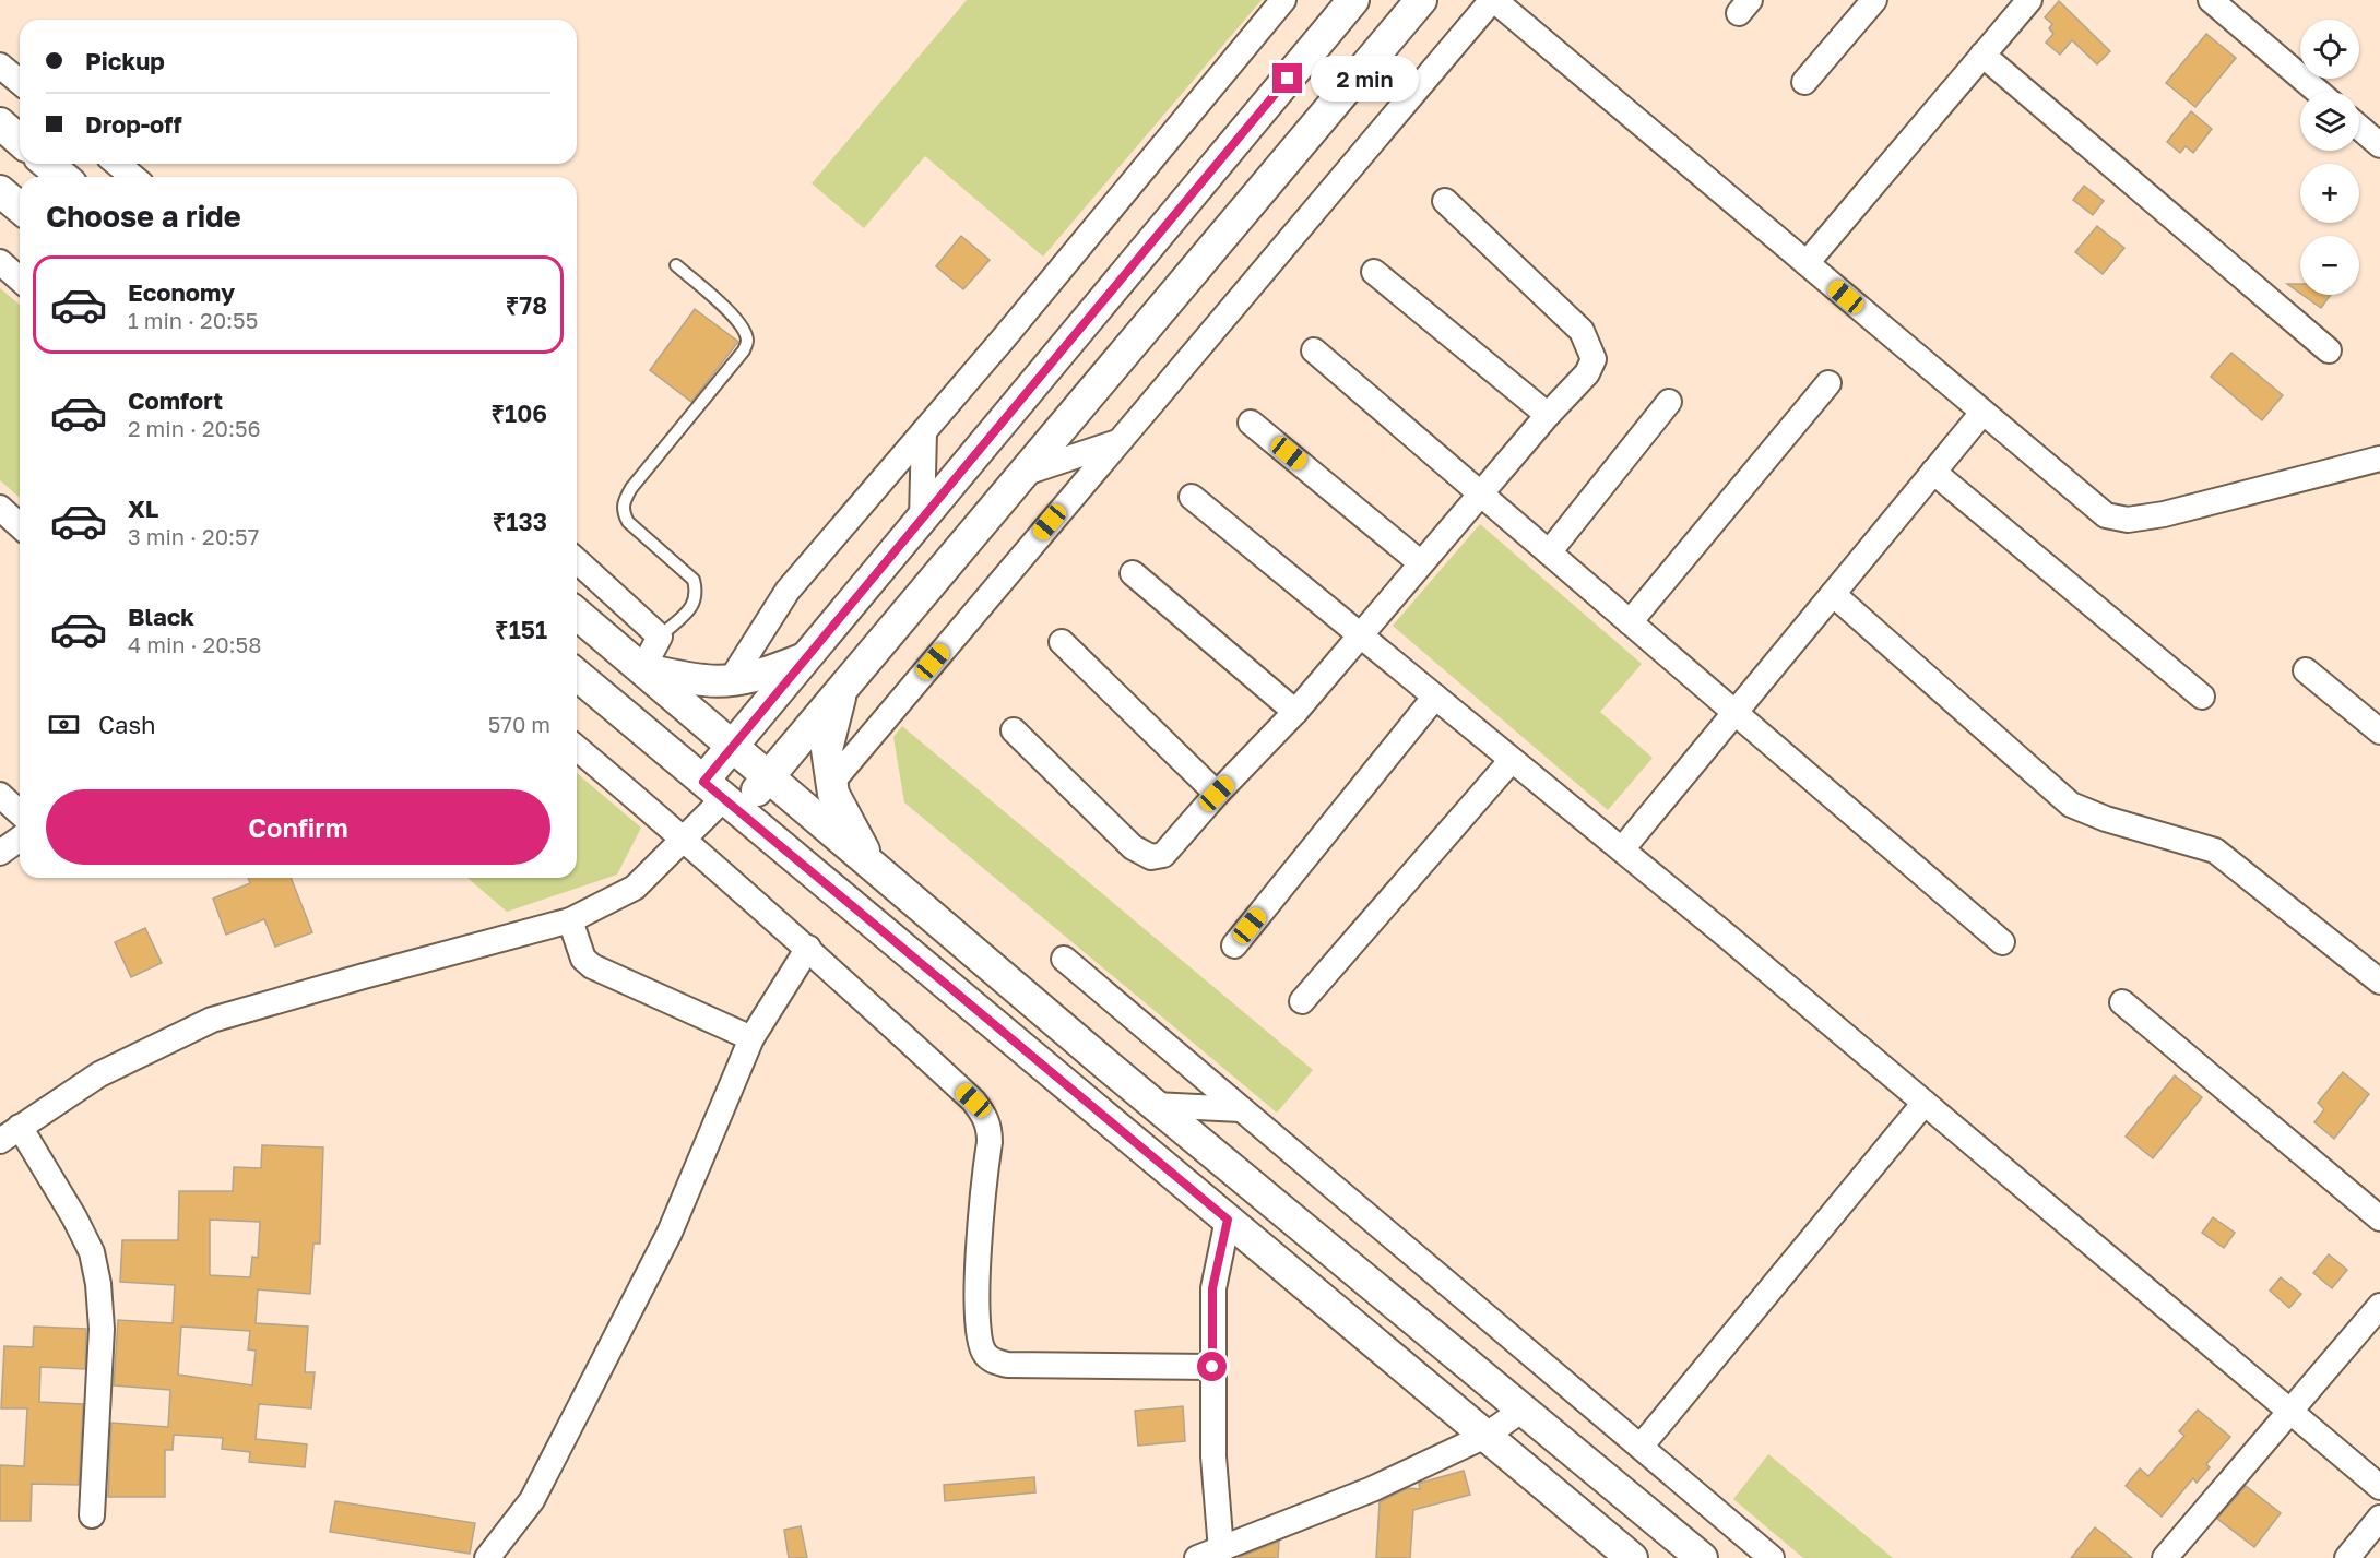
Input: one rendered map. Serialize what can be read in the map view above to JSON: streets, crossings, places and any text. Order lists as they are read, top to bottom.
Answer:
{
  "page": {
    "map_buttons": ["+", "−"],
    "banner": ["Pickup", "Drop-off"],
    "bubble": "2 min",
    "heading": "Choose a ride",
    "list": [
      {
        "name": "Economy",
        "note": "1 min · 20:55",
        "value": "₹78"
      },
      {
        "name": "Comfort",
        "note": "2 min · 20:56",
        "value": "₹106"
      },
      {
        "name": "XL",
        "note": "3 min · 20:57",
        "value": "₹133"
      },
      {
        "name": "Black",
        "note": "4 min · 20:58",
        "value": "₹151"
      }
    ],
    "pay": ["Cash", "570 m"],
    "buttons": "Confirm"
  }
}
